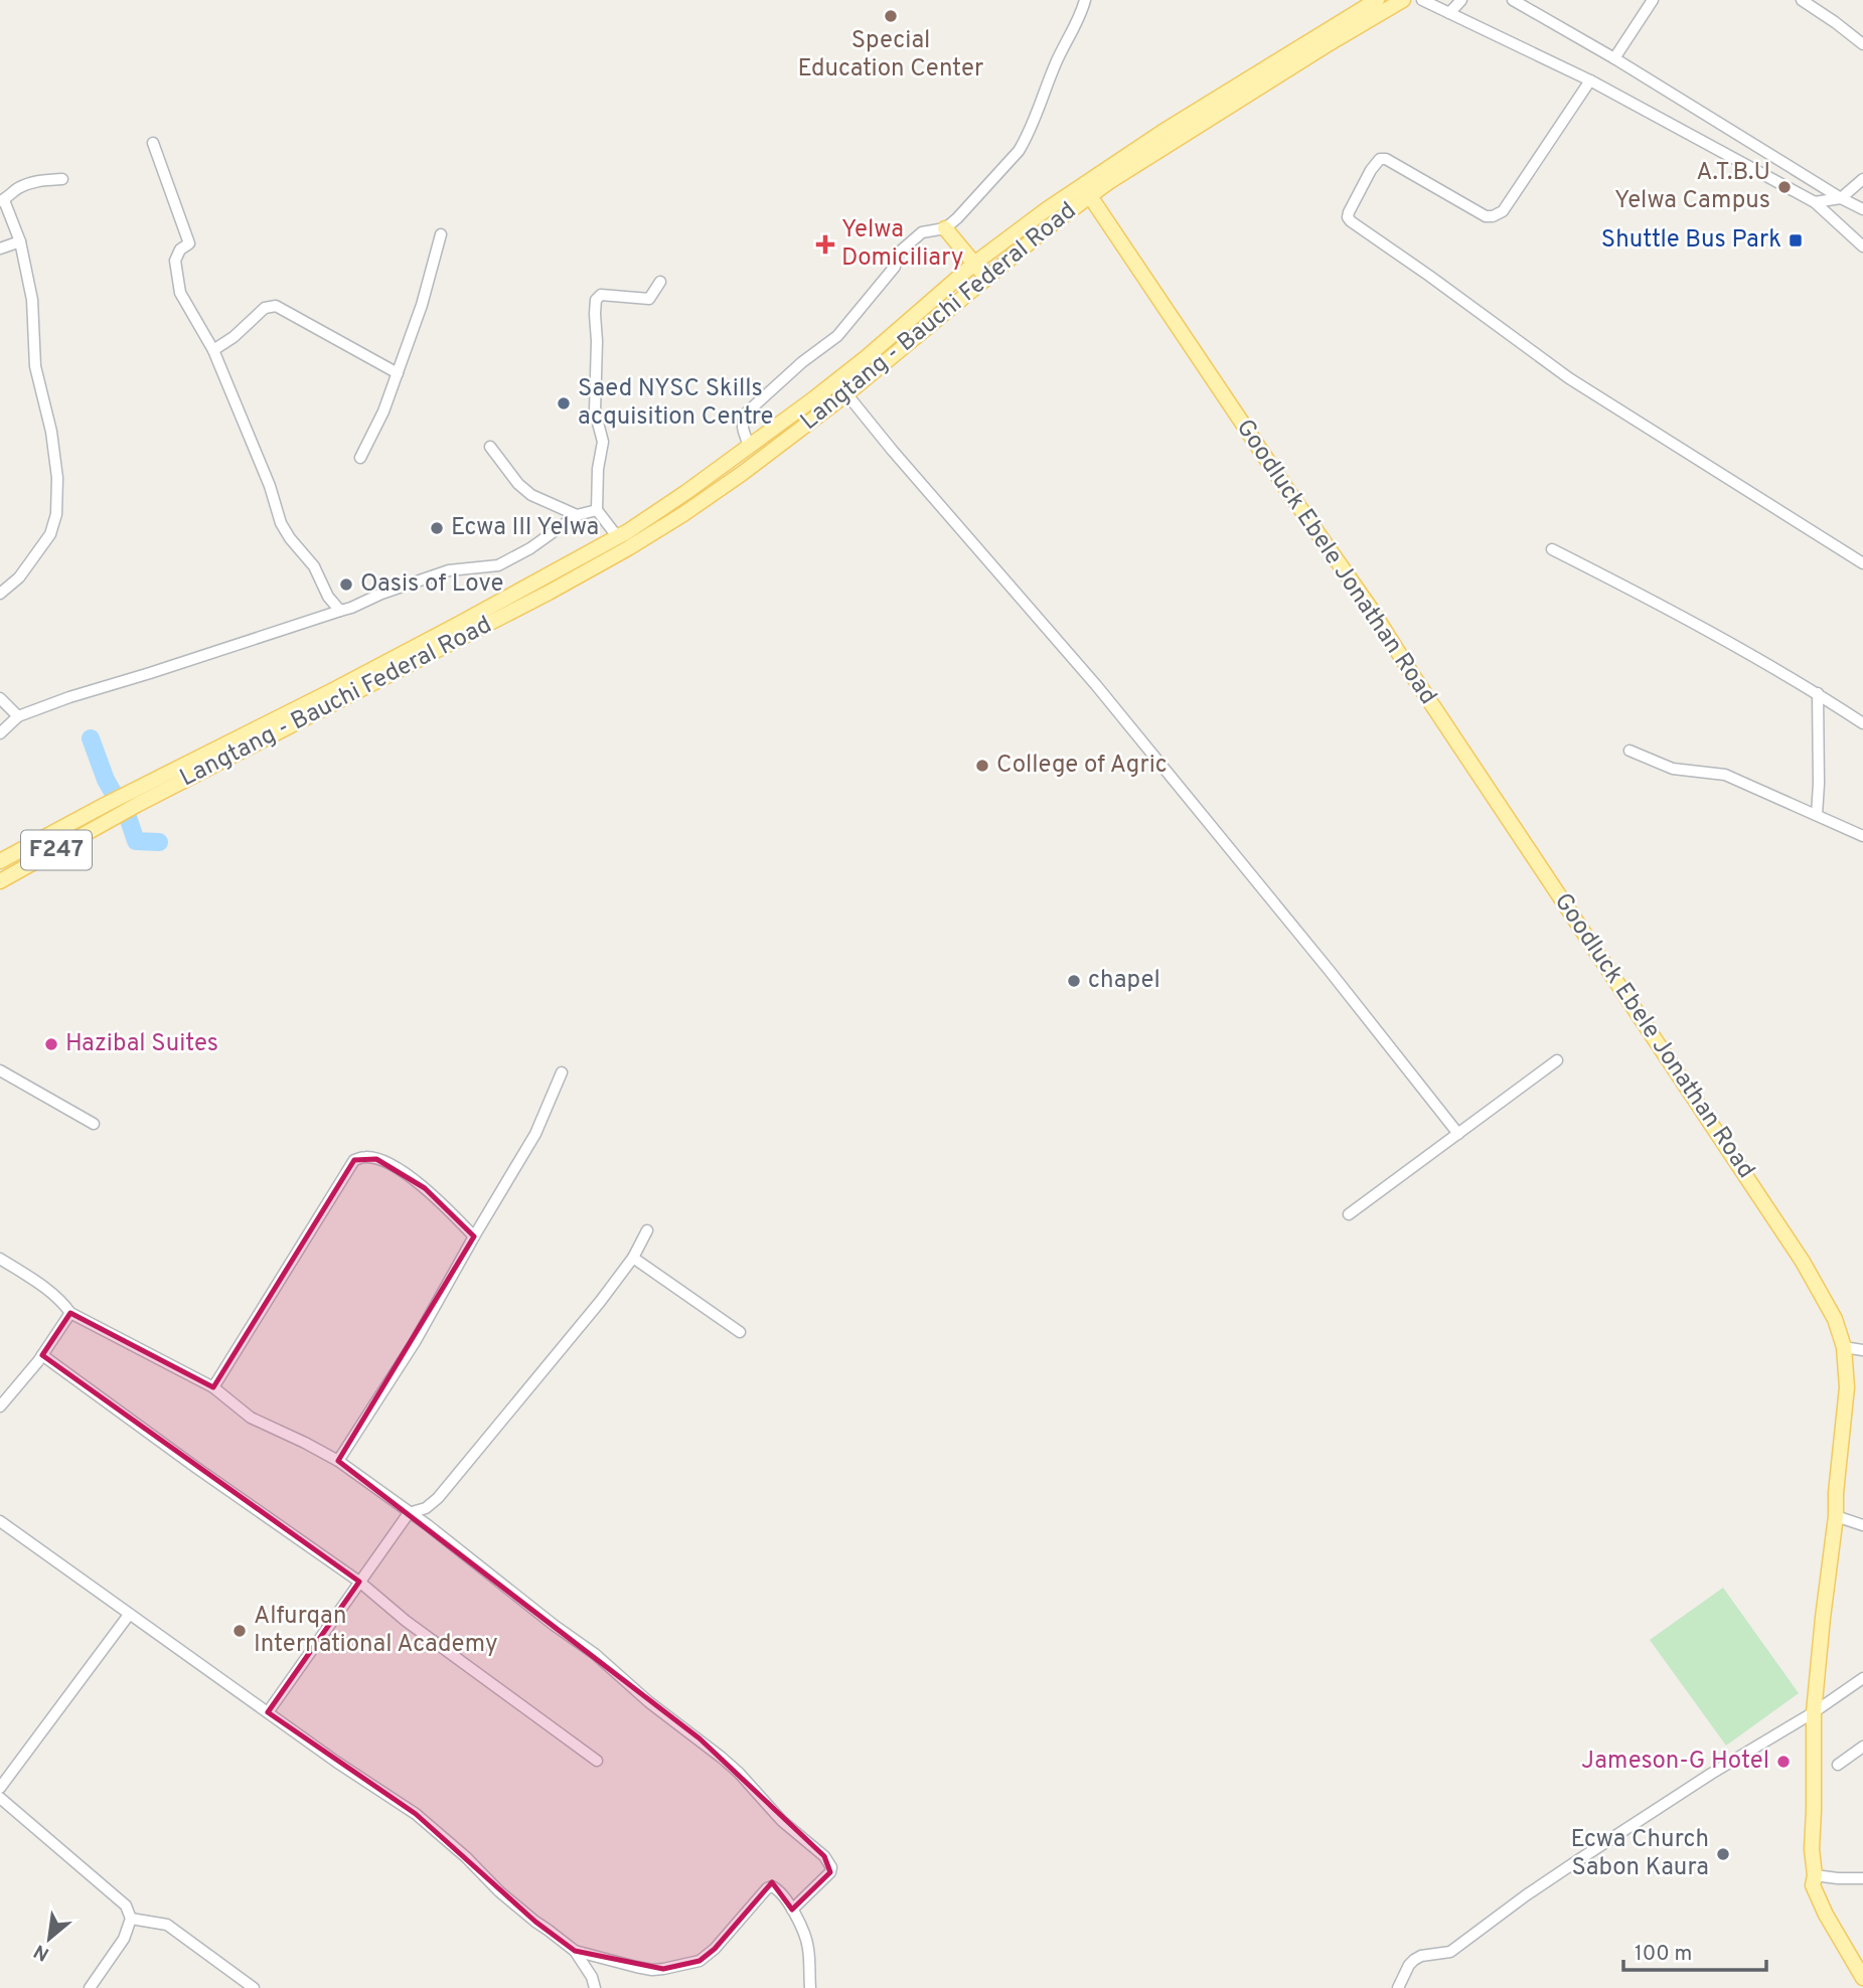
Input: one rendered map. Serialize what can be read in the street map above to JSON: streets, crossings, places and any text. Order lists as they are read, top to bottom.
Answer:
{
  "streets": {
    "main road": ["Langtang - Bauchi Federal Road", "Goodluck Ebele Jonathan Road", "F247"]
  },
  "crossings": [
    ["Langtang - Bauchi Federal Road", "Goodluck Ebele Jonathan Road"],
    ["Langtang - Bauchi Federal Road", "F247"]
  ],
  "places": {
    "other": [
      "Special Education Center",
      "A.T.B.U Yelwa Campus",
      "Saed NYSC Skills acquisition Centre",
      "Ecwa III Yelwa",
      "Oasis of Love",
      "College of Agric",
      "chapel",
      "Hazibal Suites",
      "Alfurqan International Academy",
      "Jameson-G Hotel",
      "Ecwa Church Sabon Kaura"
    ],
    "transit": ["Shuttle Bus Park"],
    "health": ["Yelwa Domiciliary"]
  },
  "scale_bar": "100 m",
  "north": "bottom left"
}
